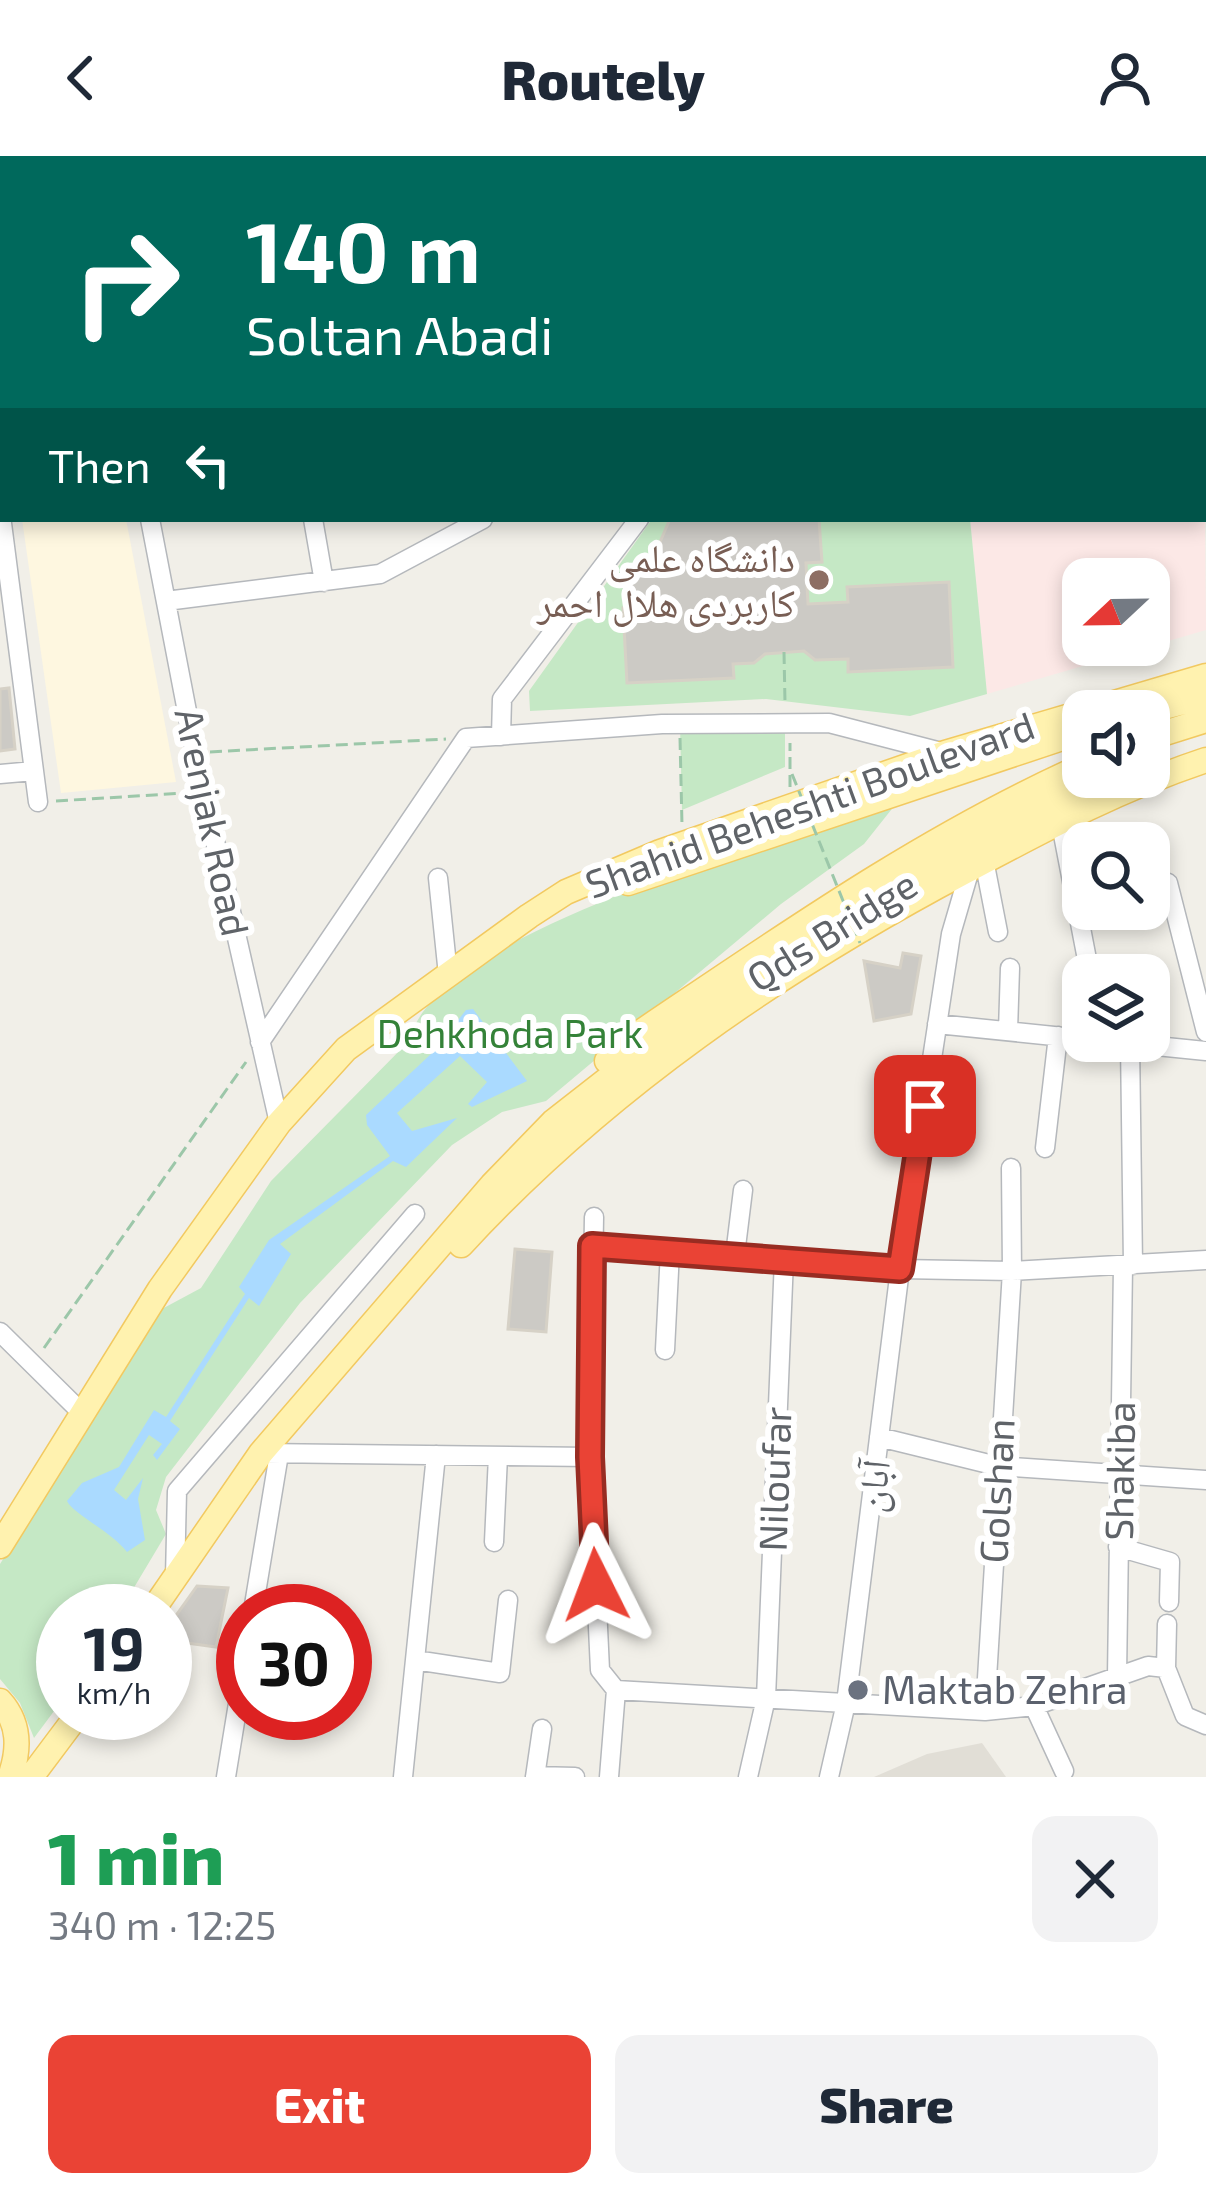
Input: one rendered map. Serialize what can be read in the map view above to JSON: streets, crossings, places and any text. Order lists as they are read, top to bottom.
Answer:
{
  "streets": {
    "main road": ["Shahid Beheshti Boulevard", "Qds Bridge"],
    "street": [
      "Arenjak Road",
      "Shakiba",
      "Niloufar",
      "آبان",
      "Golshan"
    ]
  },
  "crossings": [
    ["Shahid Beheshti Boulevard", "Arenjak Road"]
  ],
  "parks": ["Dehkhoda Park"],
  "places": ["دانشگاه علمی کاربردی هلال احمر", "Maktab Zehra"],
  "north": "left",
  "page": {
    "header": "Routely",
    "turn": ["140 m", "Soltan Abadi"],
    "then": "Then",
    "speed": "19 km/h",
    "limit": "30",
    "heading": ["1 min", "340 m · 12:25"],
    "buttons": ["Exit", "Share"]
  }
}
